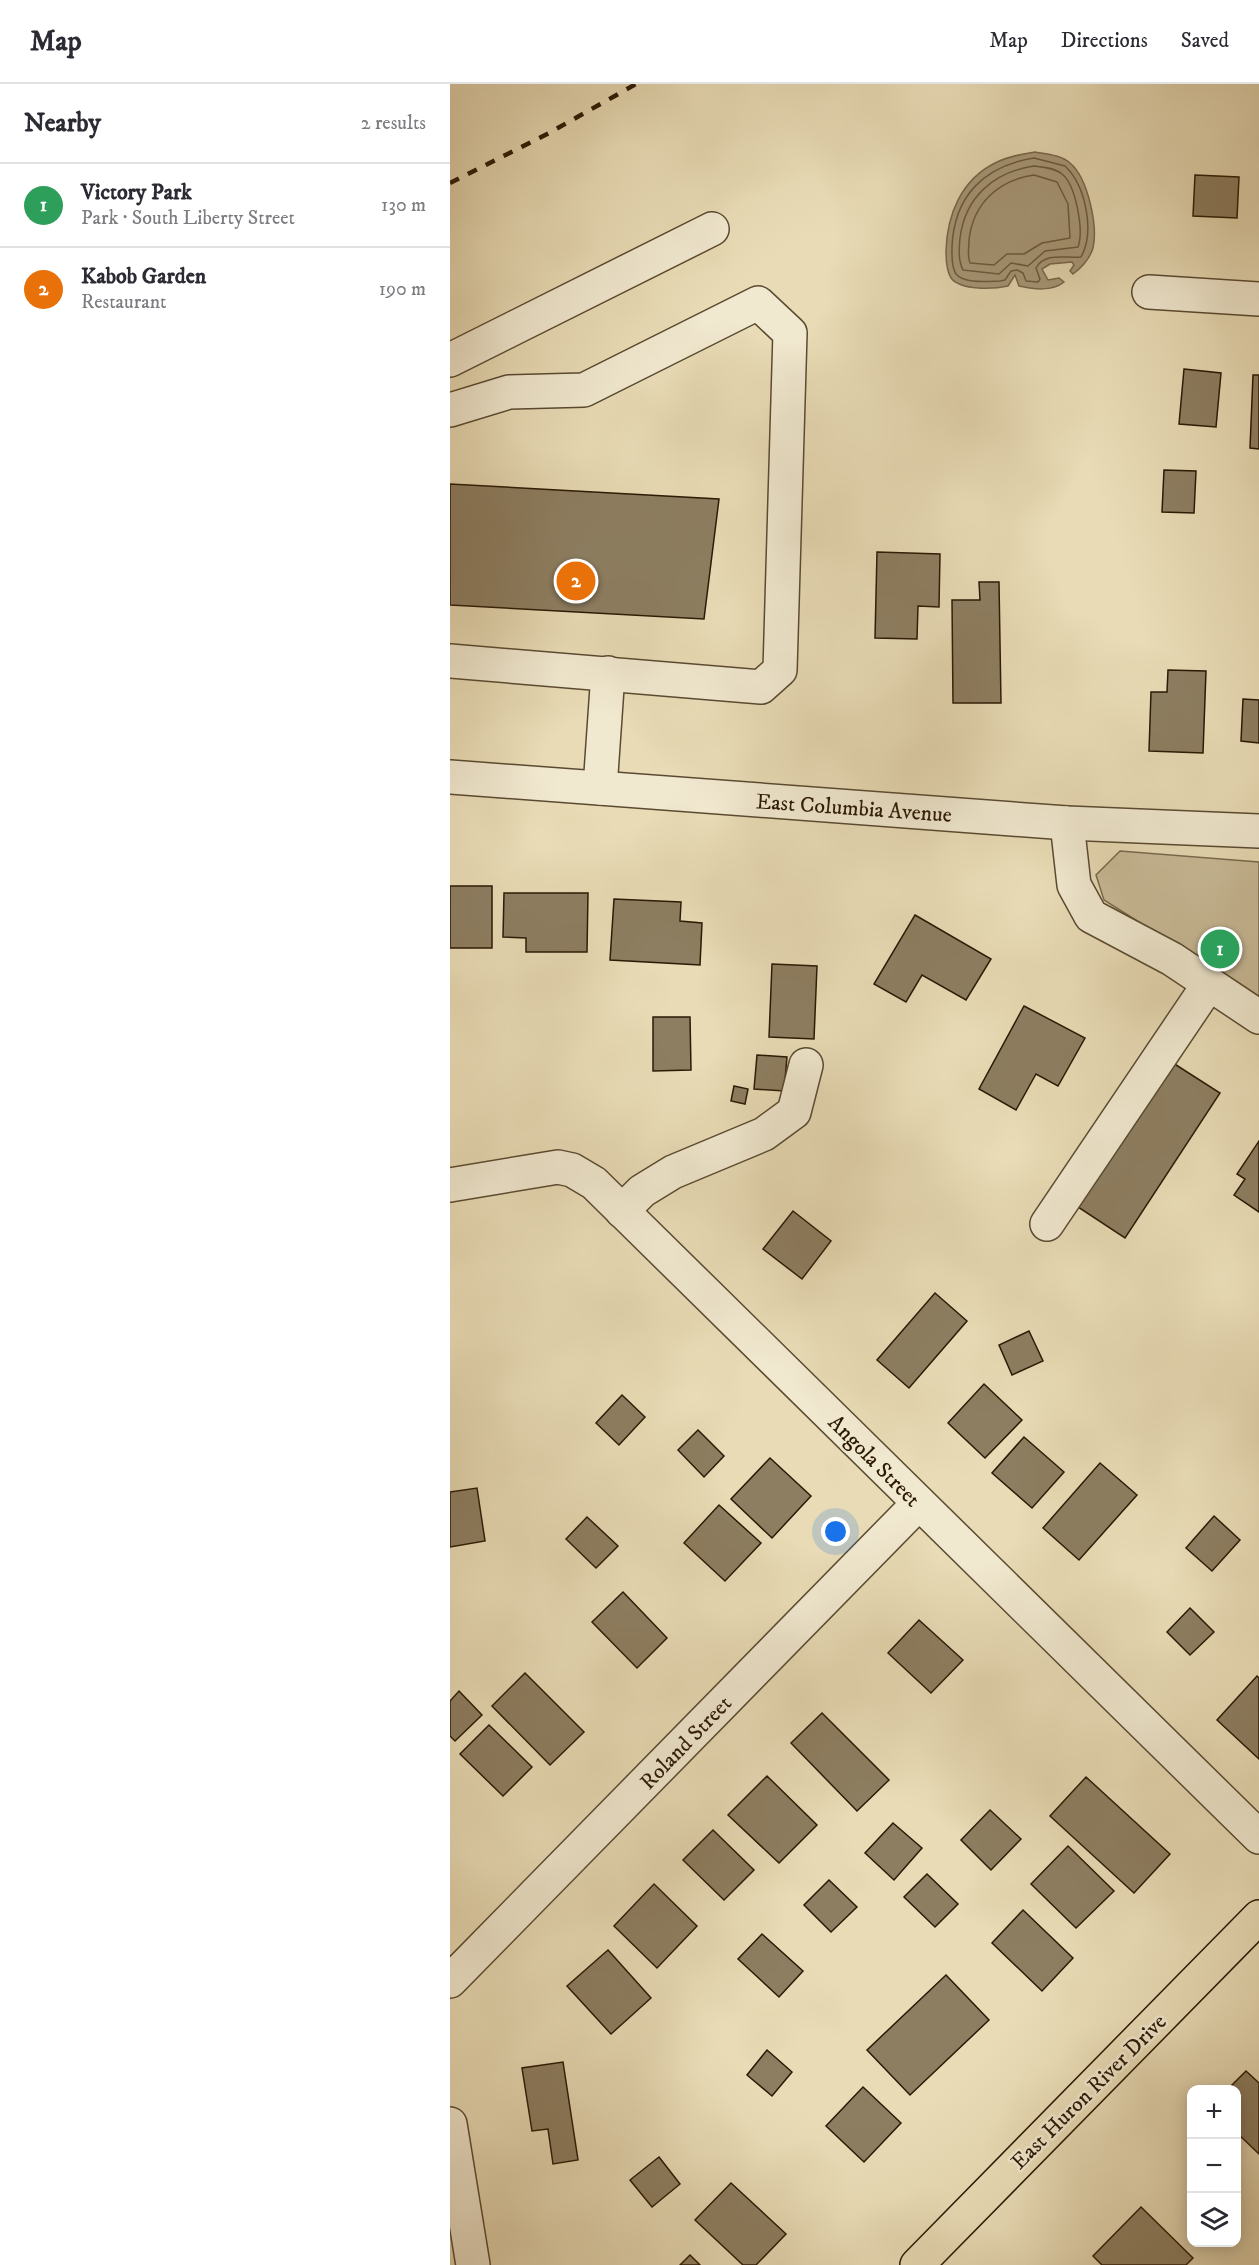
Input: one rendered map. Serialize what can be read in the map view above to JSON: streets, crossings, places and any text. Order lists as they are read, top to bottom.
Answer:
{
  "streets": {
    "main road": ["East Huron River Drive"],
    "street": ["East Columbia Avenue", "Angola Street", "Roland Street"]
  },
  "crossings": [
    ["Angola Street", "Roland Street"]
  ],
  "page": {
    "header": "Map",
    "nav": ["Map", "Directions", "Saved"],
    "heading": ["Nearby", "2 results"],
    "list": [
      {
        "mark": "1",
        "name": "Victory Park",
        "note": "Park · South Liberty Street",
        "value": "130 m"
      },
      {
        "mark": "2",
        "name": "Kabob Garden",
        "note": "Restaurant",
        "value": "190 m"
      }
    ],
    "pins": ["2", "1"],
    "map_buttons": ["+", "−"]
  }
}
